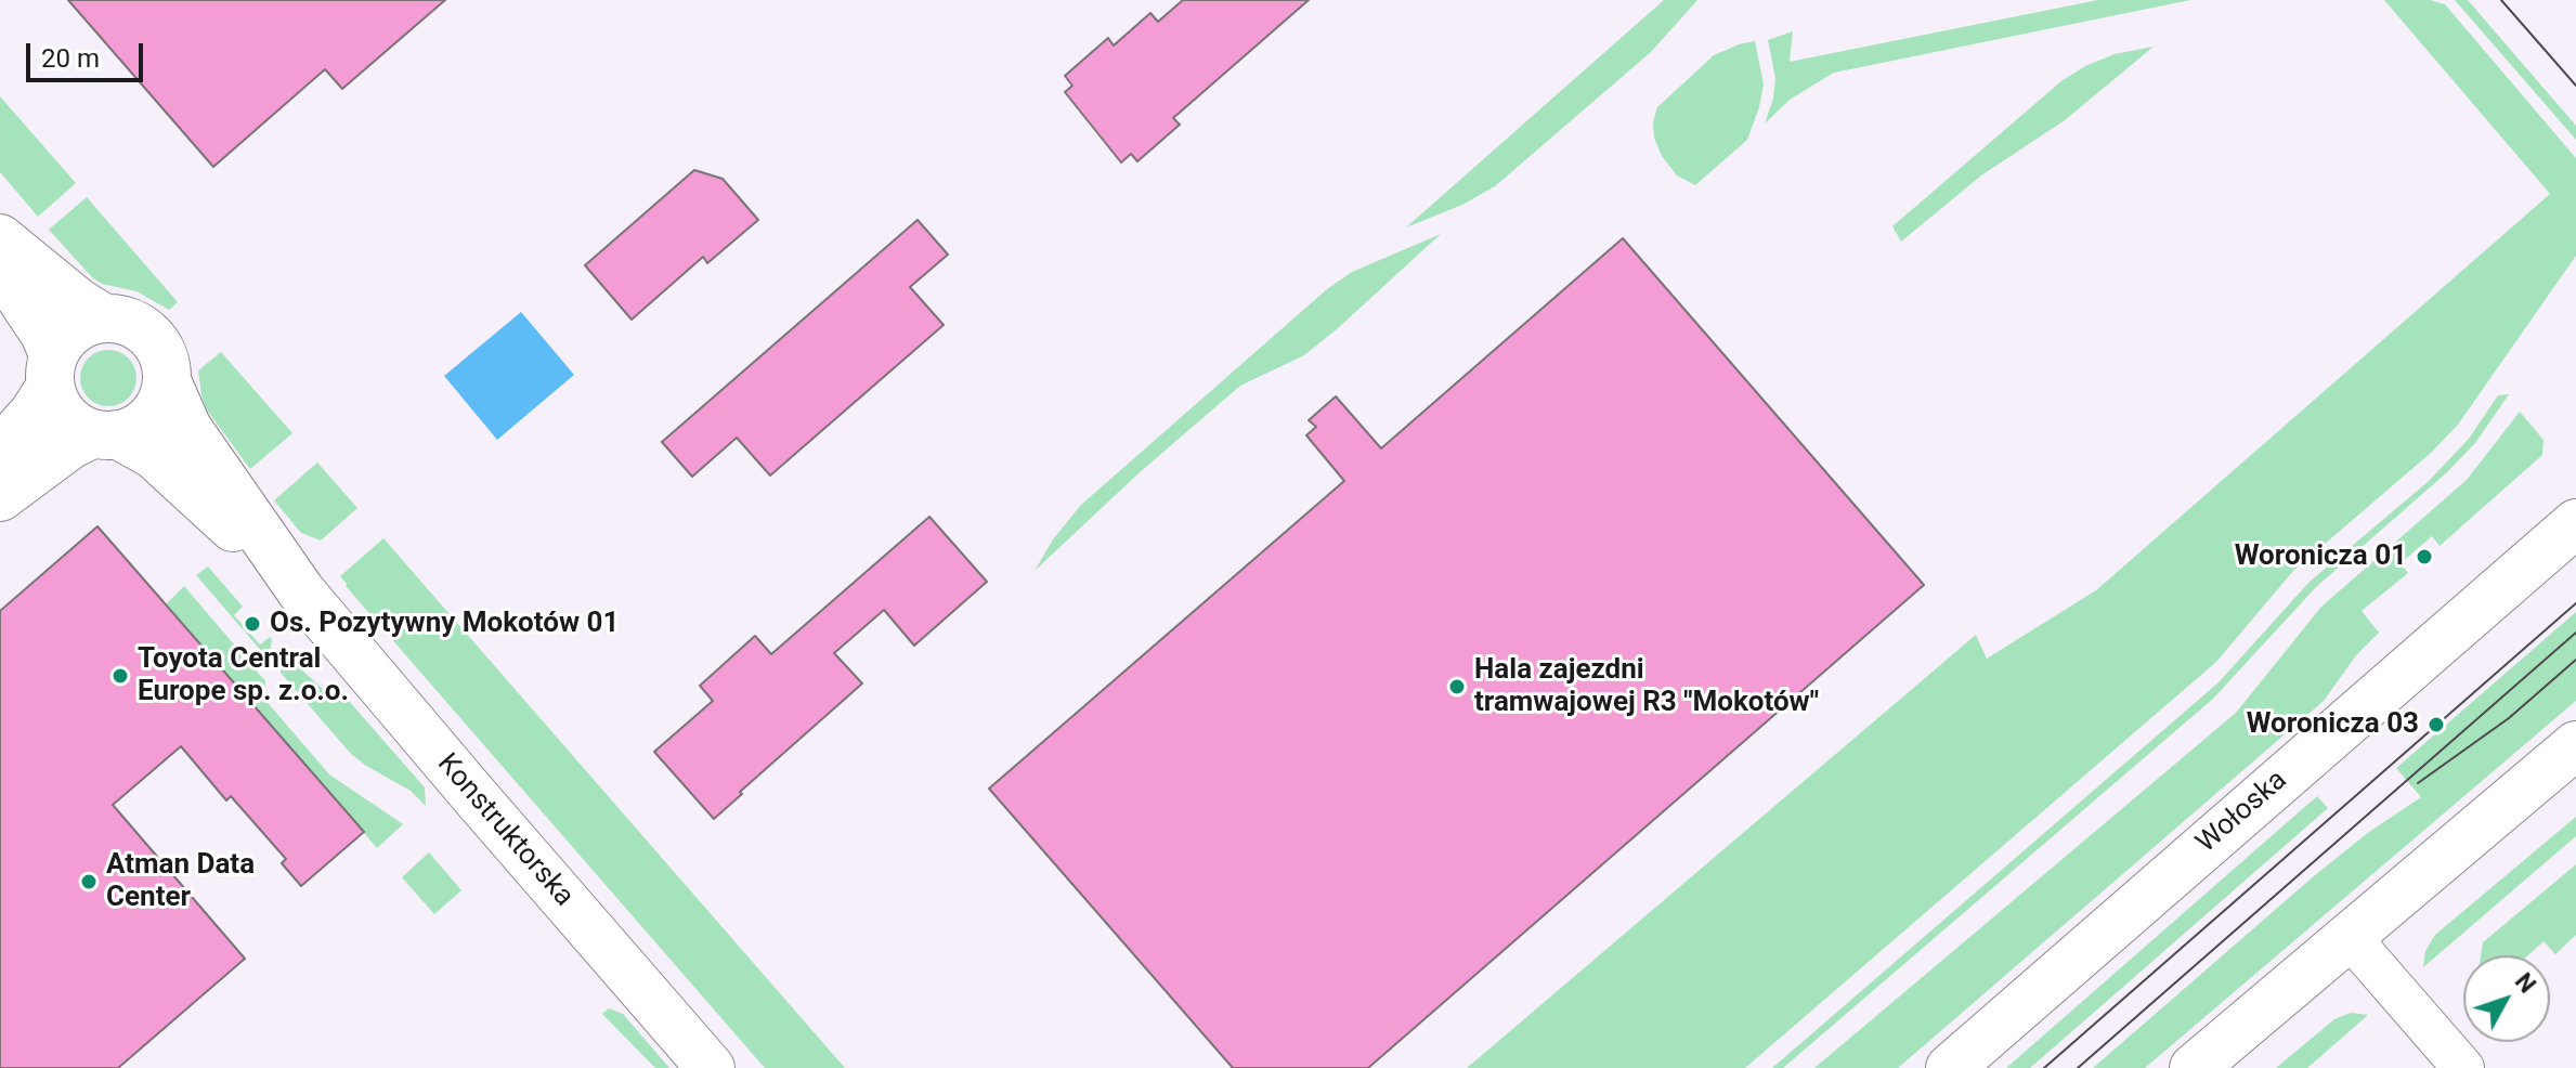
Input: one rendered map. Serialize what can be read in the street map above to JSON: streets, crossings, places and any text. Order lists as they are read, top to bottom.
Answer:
{
  "streets": {
    "street": ["Wołoska", "Konstruktorska"]
  },
  "places": [
    "Woronicza 01",
    "Os. Pozytywny Mokotów 01",
    "Toyota Central Europe sp. z.o.o.",
    "Hala zajezdni tramwajowej R3 \"Mokotów\"",
    "Woronicza 03",
    "Atman Data Center"
  ],
  "scale_bar": "20 m",
  "north": "top right"
}
